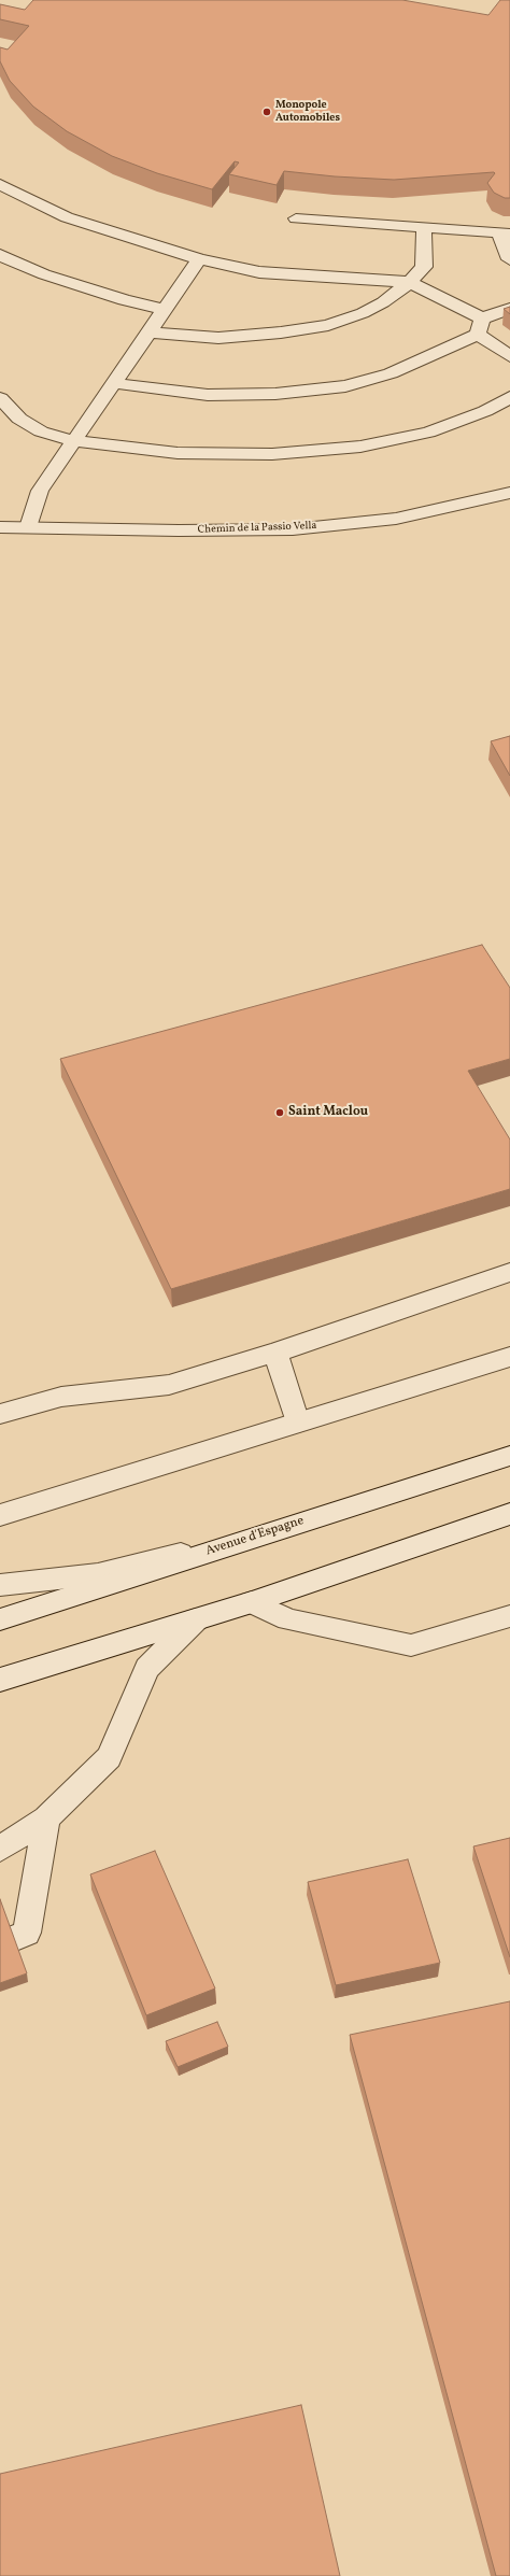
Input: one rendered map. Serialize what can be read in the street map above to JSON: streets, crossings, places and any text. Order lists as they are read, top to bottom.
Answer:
{
  "streets": {
    "street": ["Chemin de la Passio Vella", "Avenue d'Espagne"]
  },
  "places": ["Monopole Automobiles", "Saint Maclou"]
}
